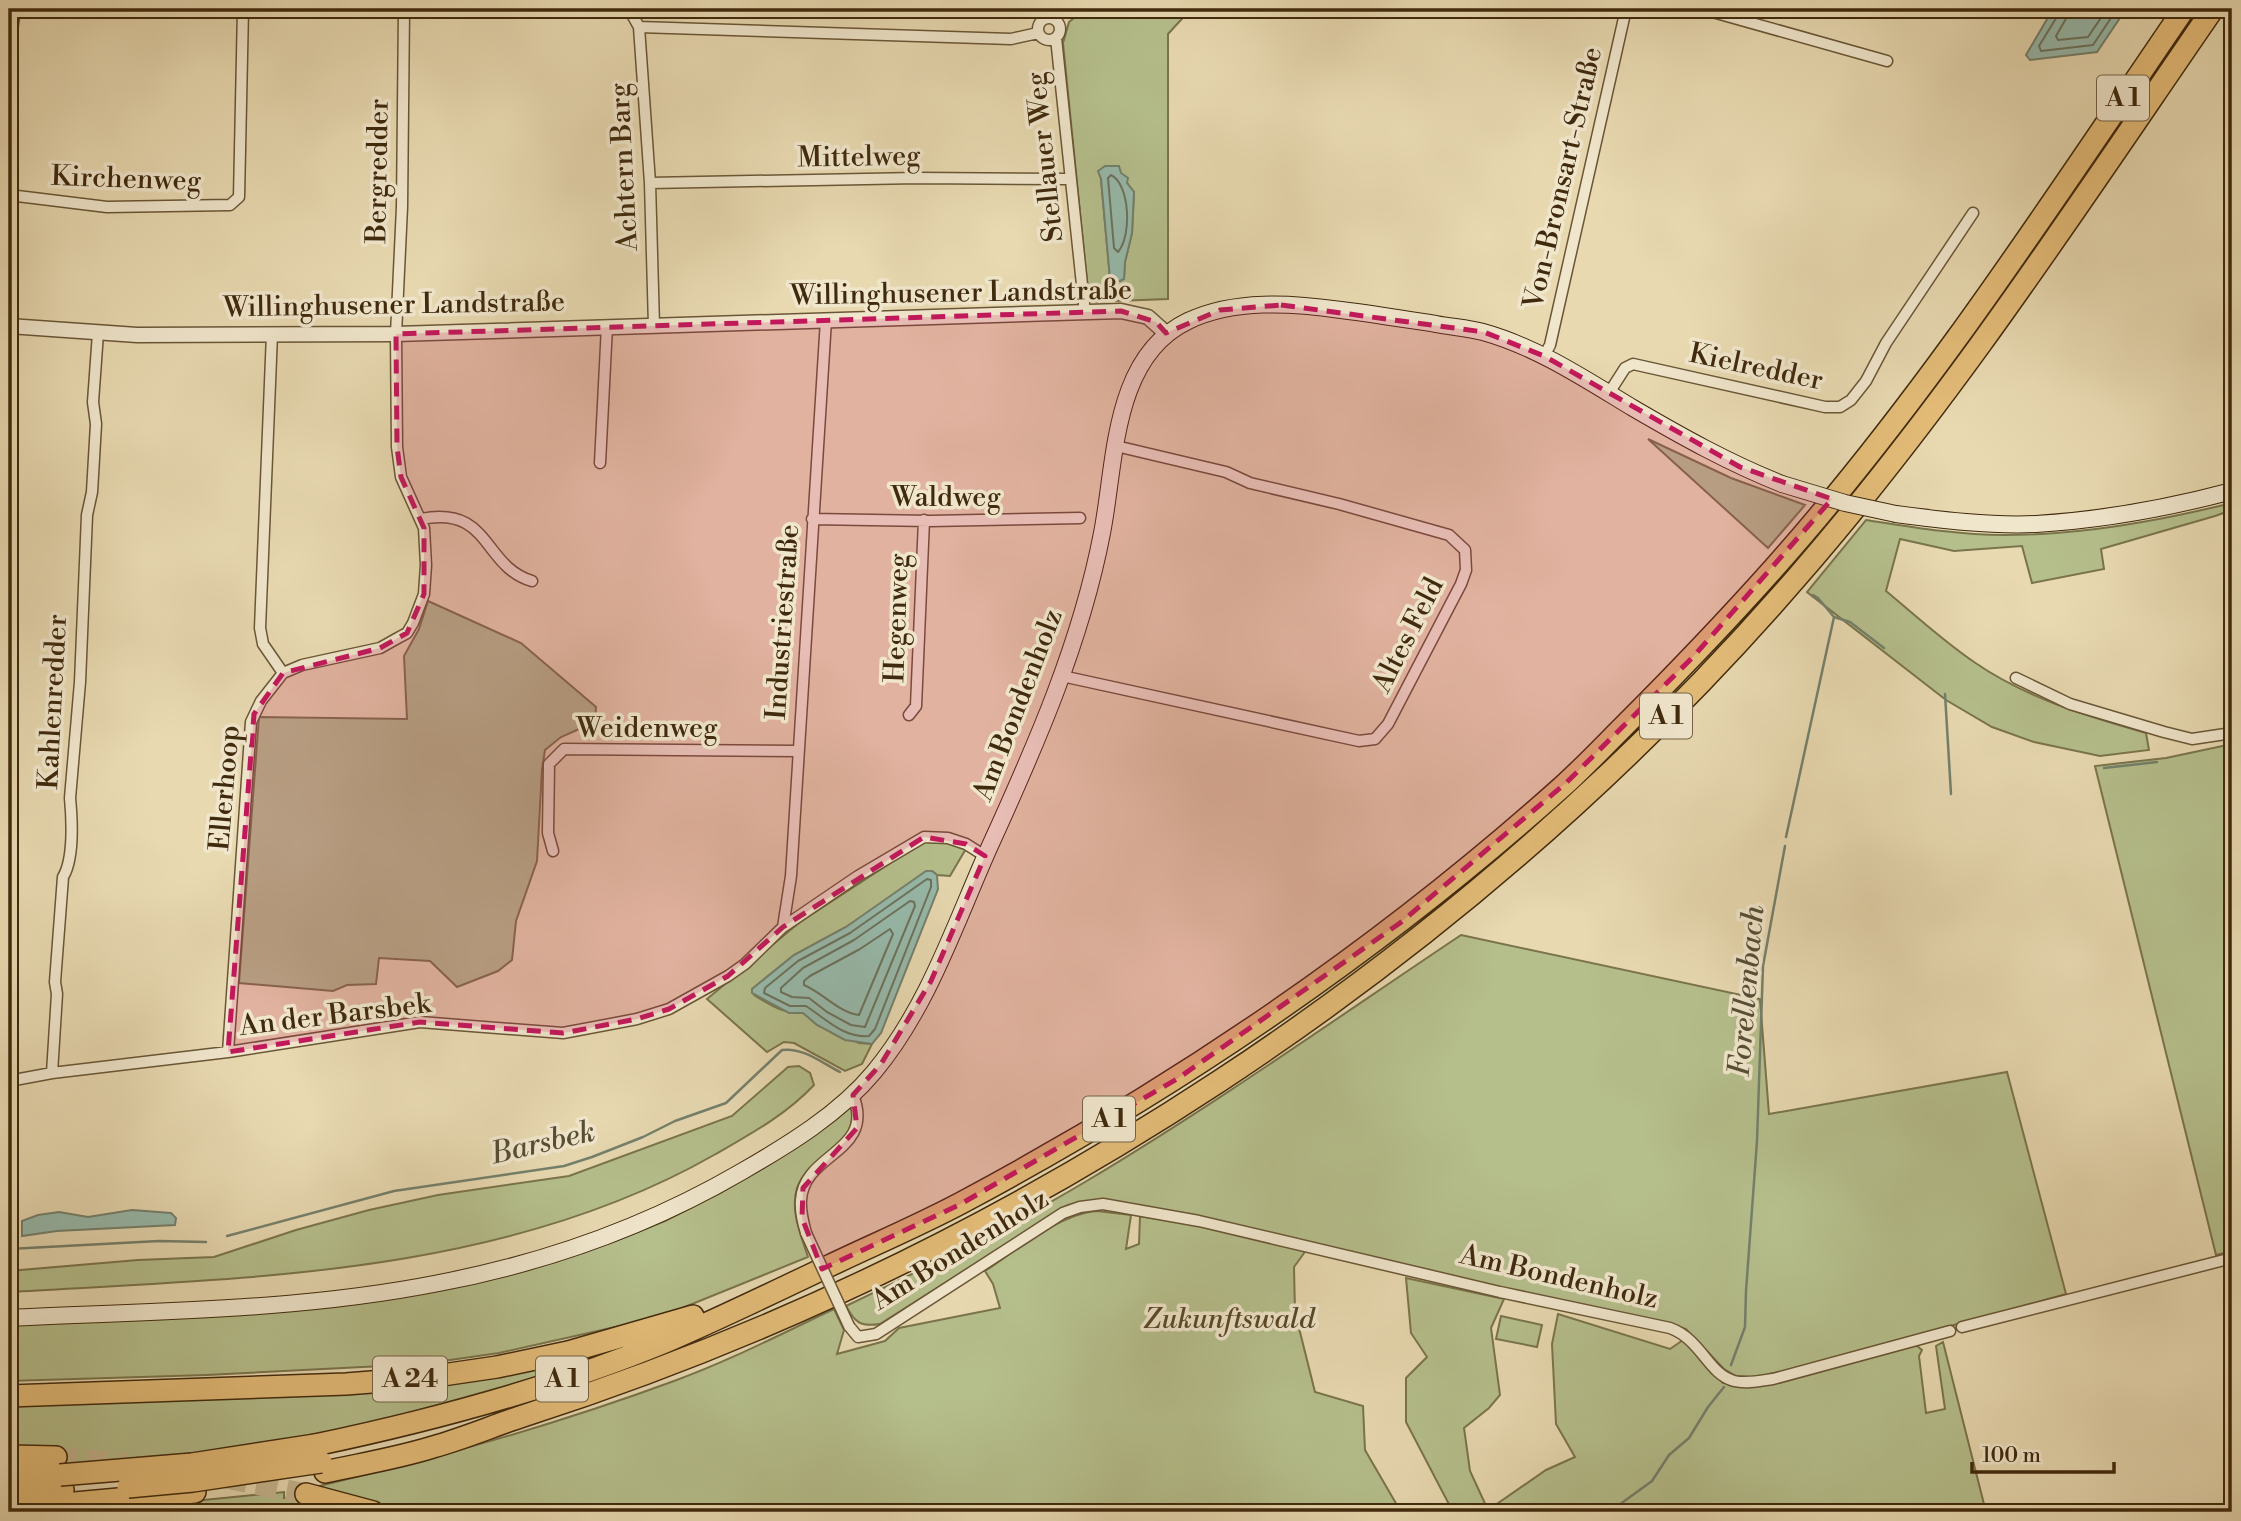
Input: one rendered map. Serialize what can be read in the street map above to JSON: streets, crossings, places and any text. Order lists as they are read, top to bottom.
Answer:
{
  "streets": {
    "highway": ["A 1", "A 24"],
    "main road": ["Am Bondenholz"],
    "street": [
      "Mittelweg",
      "Stellauer Weg",
      "Achtern Barg",
      "Bergredder",
      "Von-Bronsart-Straße",
      "Kirchenweg",
      "Willinghusener Landstraße",
      "Kielredder",
      "Waldweg",
      "Hegenweg",
      "Industriestraße",
      "Altes Feld",
      "Kahlenredder",
      "Weidenweg",
      "Ellerhoop",
      "An der Barsbek"
    ]
  },
  "crossings": [
    ["A 1", "A 24"],
    ["Mittelweg", "Stellauer Weg"],
    ["Mittelweg", "Achtern Barg"],
    ["Stellauer Weg", "Willinghusener Landstraße"],
    ["Achtern Barg", "Willinghusener Landstraße"],
    ["Bergredder", "Willinghusener Landstraße"],
    ["Bergredder", "Ellerhoop"],
    ["Willinghusener Landstraße", "Industriestraße"],
    ["Willinghusener Landstraße", "Kahlenredder"],
    ["Willinghusener Landstraße", "Am Bondenholz"],
    ["Waldweg", "Hegenweg"],
    ["Waldweg", "Industriestraße"],
    ["Industriestraße", "Weidenweg"],
    ["Industriestraße", "An der Barsbek"],
    ["Altes Feld", "Am Bondenholz"],
    ["Kahlenredder", "An der Barsbek"],
    ["Am Bondenholz", "An der Barsbek"],
    ["Ellerhoop", "An der Barsbek"]
  ],
  "water": ["Forellenbach", "Barsbek"],
  "parks": ["Zukunftswald"],
  "scale_bar": "100 m"
}
